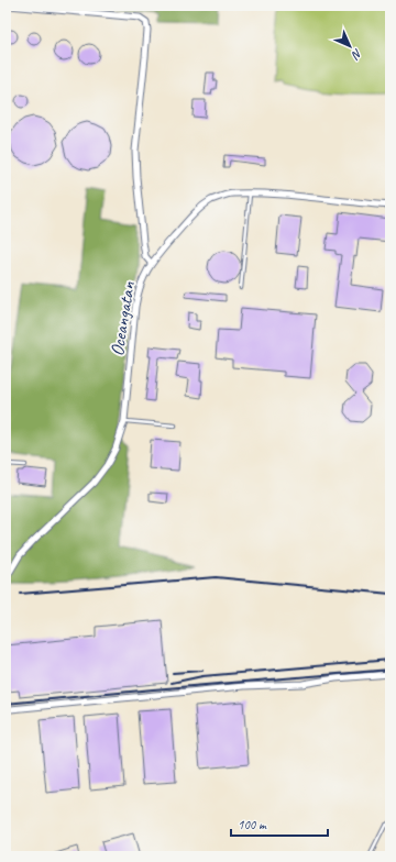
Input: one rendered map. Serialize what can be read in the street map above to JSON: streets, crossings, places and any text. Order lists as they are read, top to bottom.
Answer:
{
  "streets": {
    "street": ["Oceangatan"]
  },
  "scale_bar": "100 m",
  "north": "bottom right"
}
